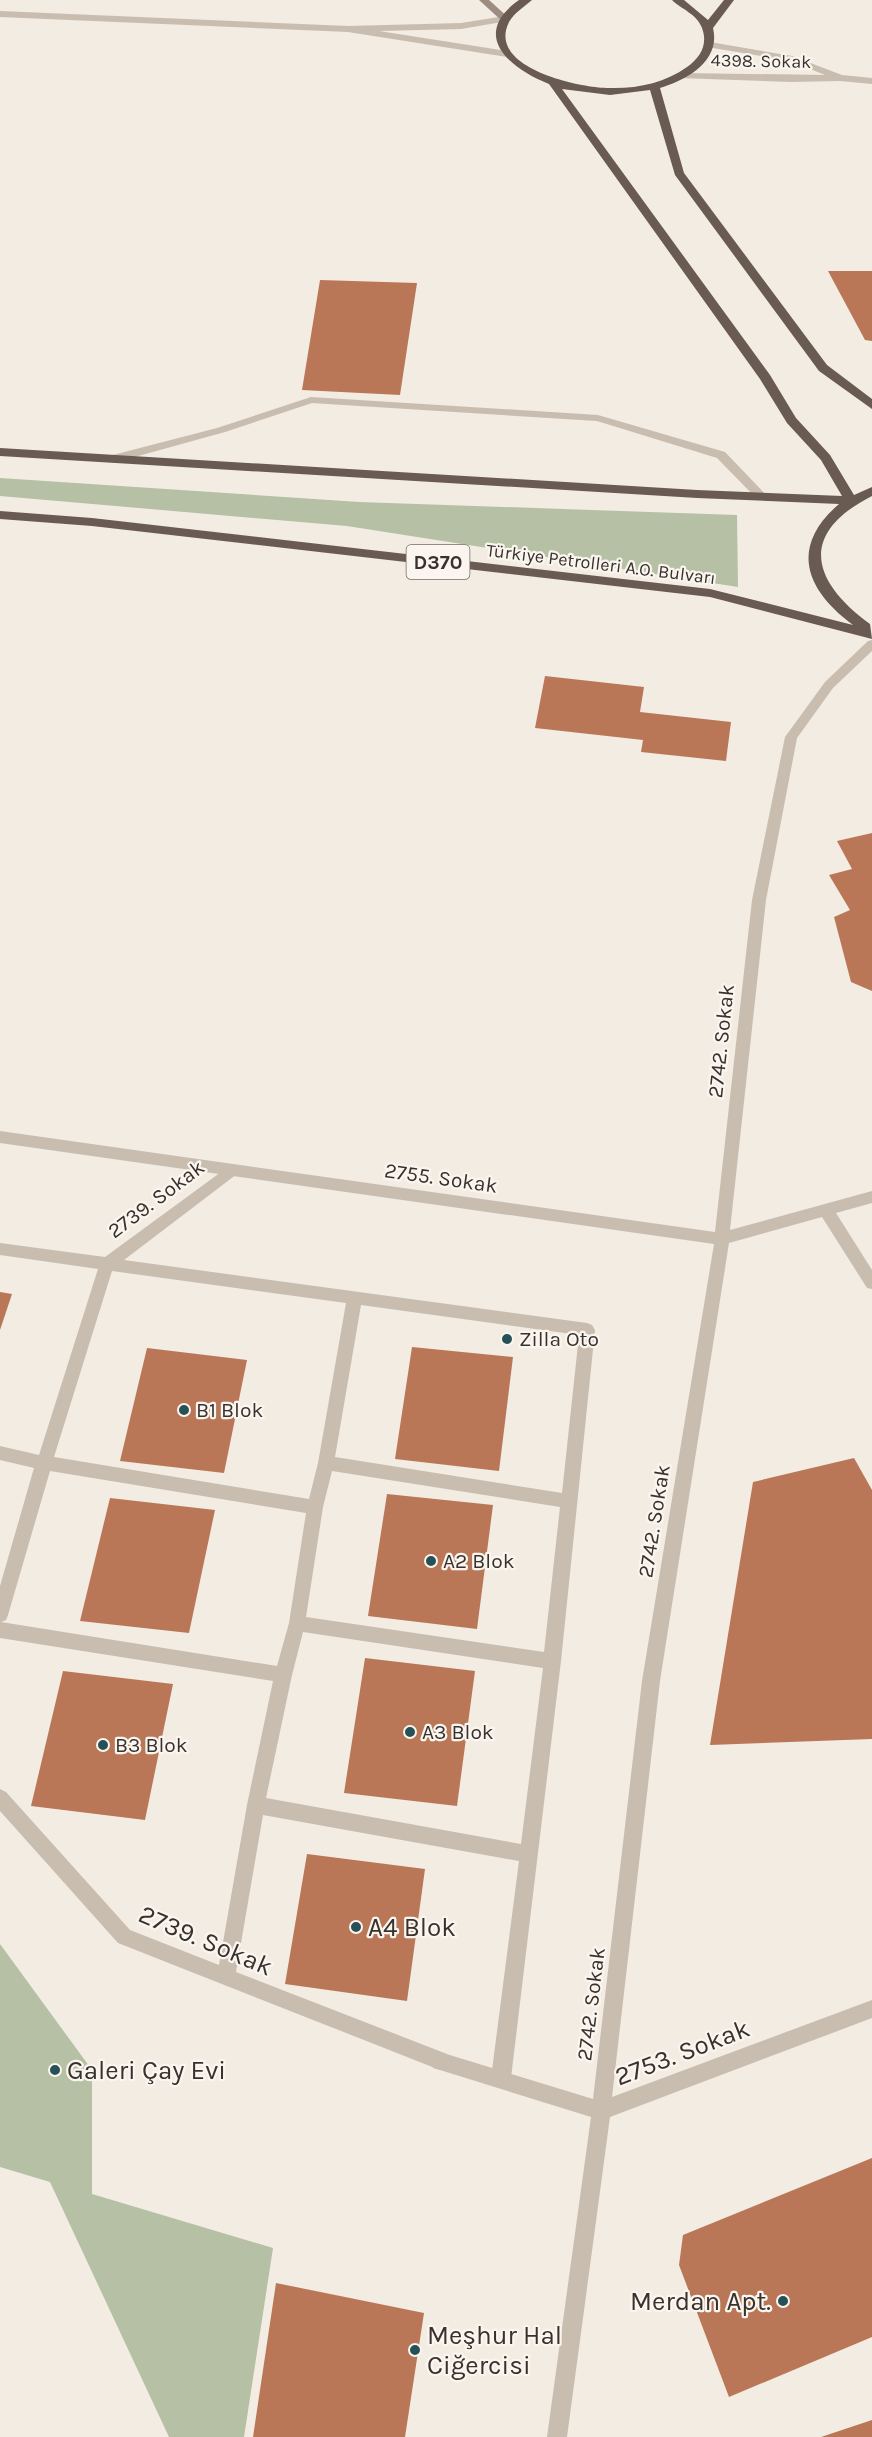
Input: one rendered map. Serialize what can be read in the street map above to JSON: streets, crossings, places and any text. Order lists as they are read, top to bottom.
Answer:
{
  "streets": {
    "highway": ["D370", "Türkiye Petrolleri A.O. Bulvarı"],
    "street": [
      "4398. Sokak",
      "2742. Sokak",
      "2755. Sokak",
      "2739. Sokak",
      "2753. Sokak"
    ]
  },
  "crossings": [
    ["D370", "Türkiye Petrolleri A.O. Bulvarı"],
    ["2742. Sokak", "2755. Sokak"],
    ["2742. Sokak", "2753. Sokak"],
    ["2755. Sokak", "2739. Sokak"],
    ["2739. Sokak", "2753. Sokak"]
  ],
  "places": [
    "Zilla Oto",
    "B1 Blok",
    "A2 Blok",
    "A3 Blok",
    "B3 Blok",
    "A4 Blok",
    "Galeri Çay Evi",
    "Merdan Apt.",
    "Meşhur Hal Ciğercisi"
  ]
}
